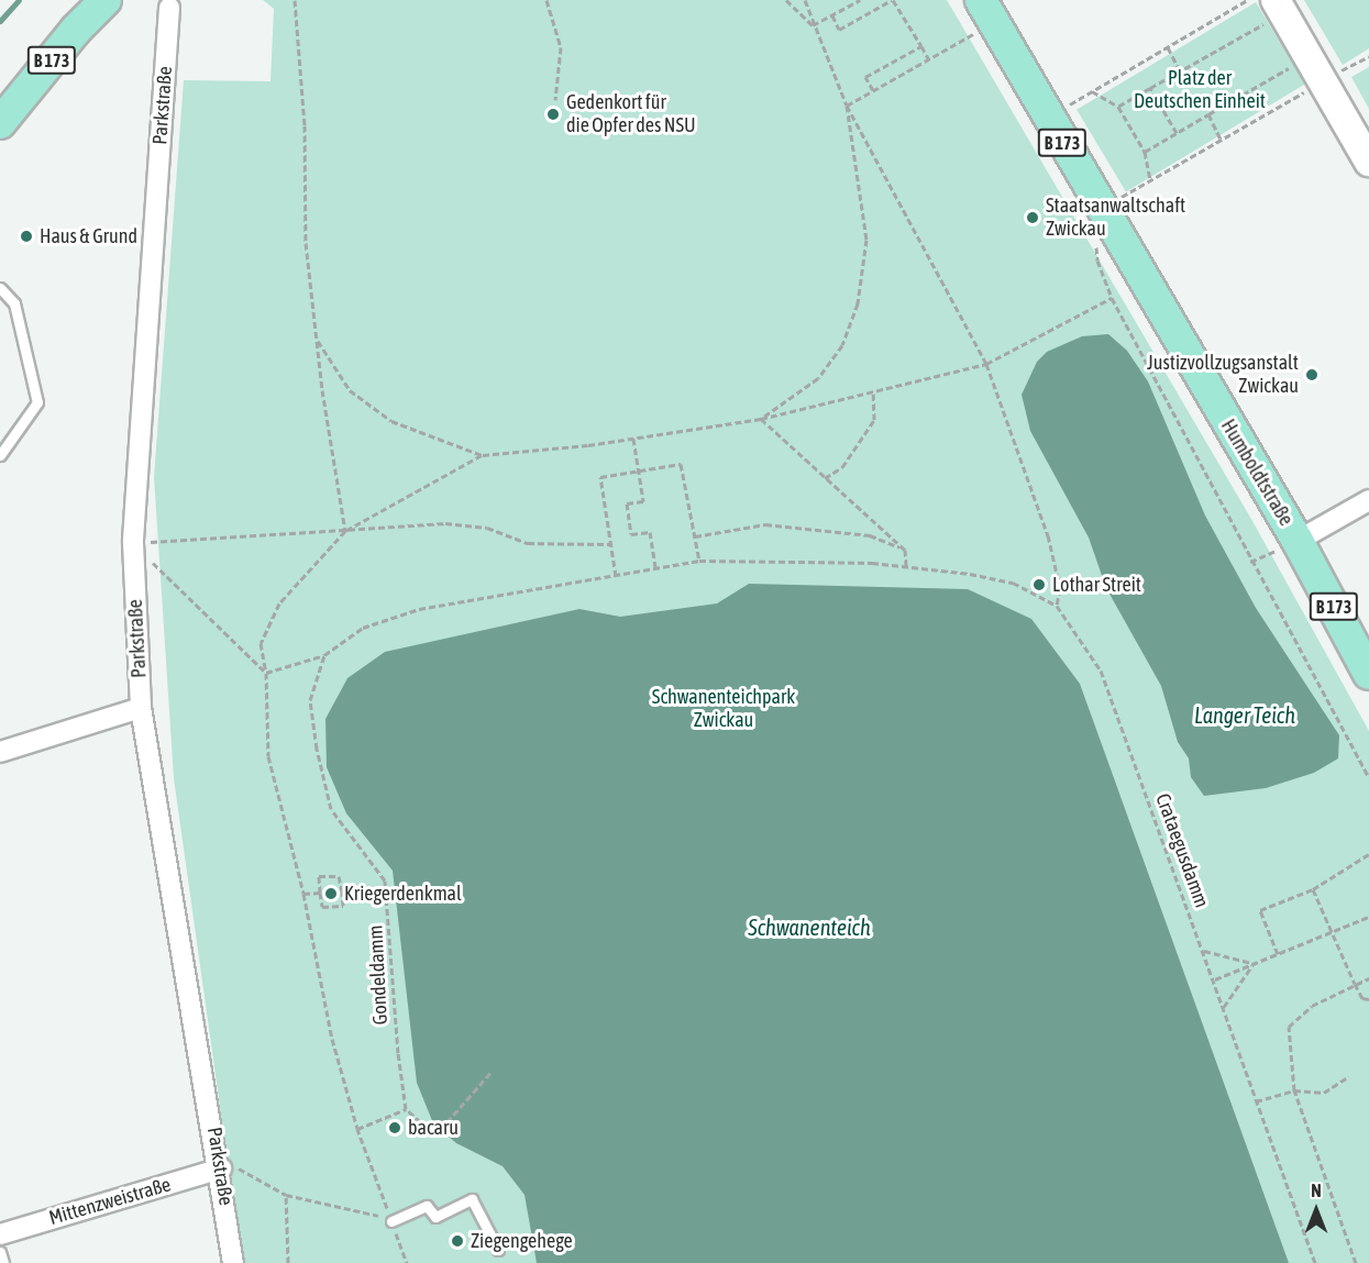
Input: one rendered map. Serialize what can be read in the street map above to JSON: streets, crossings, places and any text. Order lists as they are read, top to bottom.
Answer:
{
  "streets": {
    "main road": ["B 173", "Humboldtstraße"],
    "street": ["Parkstraße", "Mittenzweistraße"],
    "path": ["Crataegusdamm", "Gondeldamm"]
  },
  "crossings": [
    ["Parkstraße", "Mittenzweistraße"],
    ["Crataegusdamm", "Gondeldamm"]
  ],
  "water": ["Langer Teich", "Schwanenteich"],
  "parks": ["Platz der Deutschen Einheit", "Schwanenteichpark Zwickau"],
  "places": [
    "Gedenkort für die Opfer des NSU",
    "Staatsanwaltschaft Zwickau",
    "Haus & Grund",
    "Justizvollzugsanstalt Zwickau",
    "Lothar Streit",
    "Kriegerdenkmal",
    "bacaru",
    "Ziegengehege"
  ],
  "north": "top"
}
